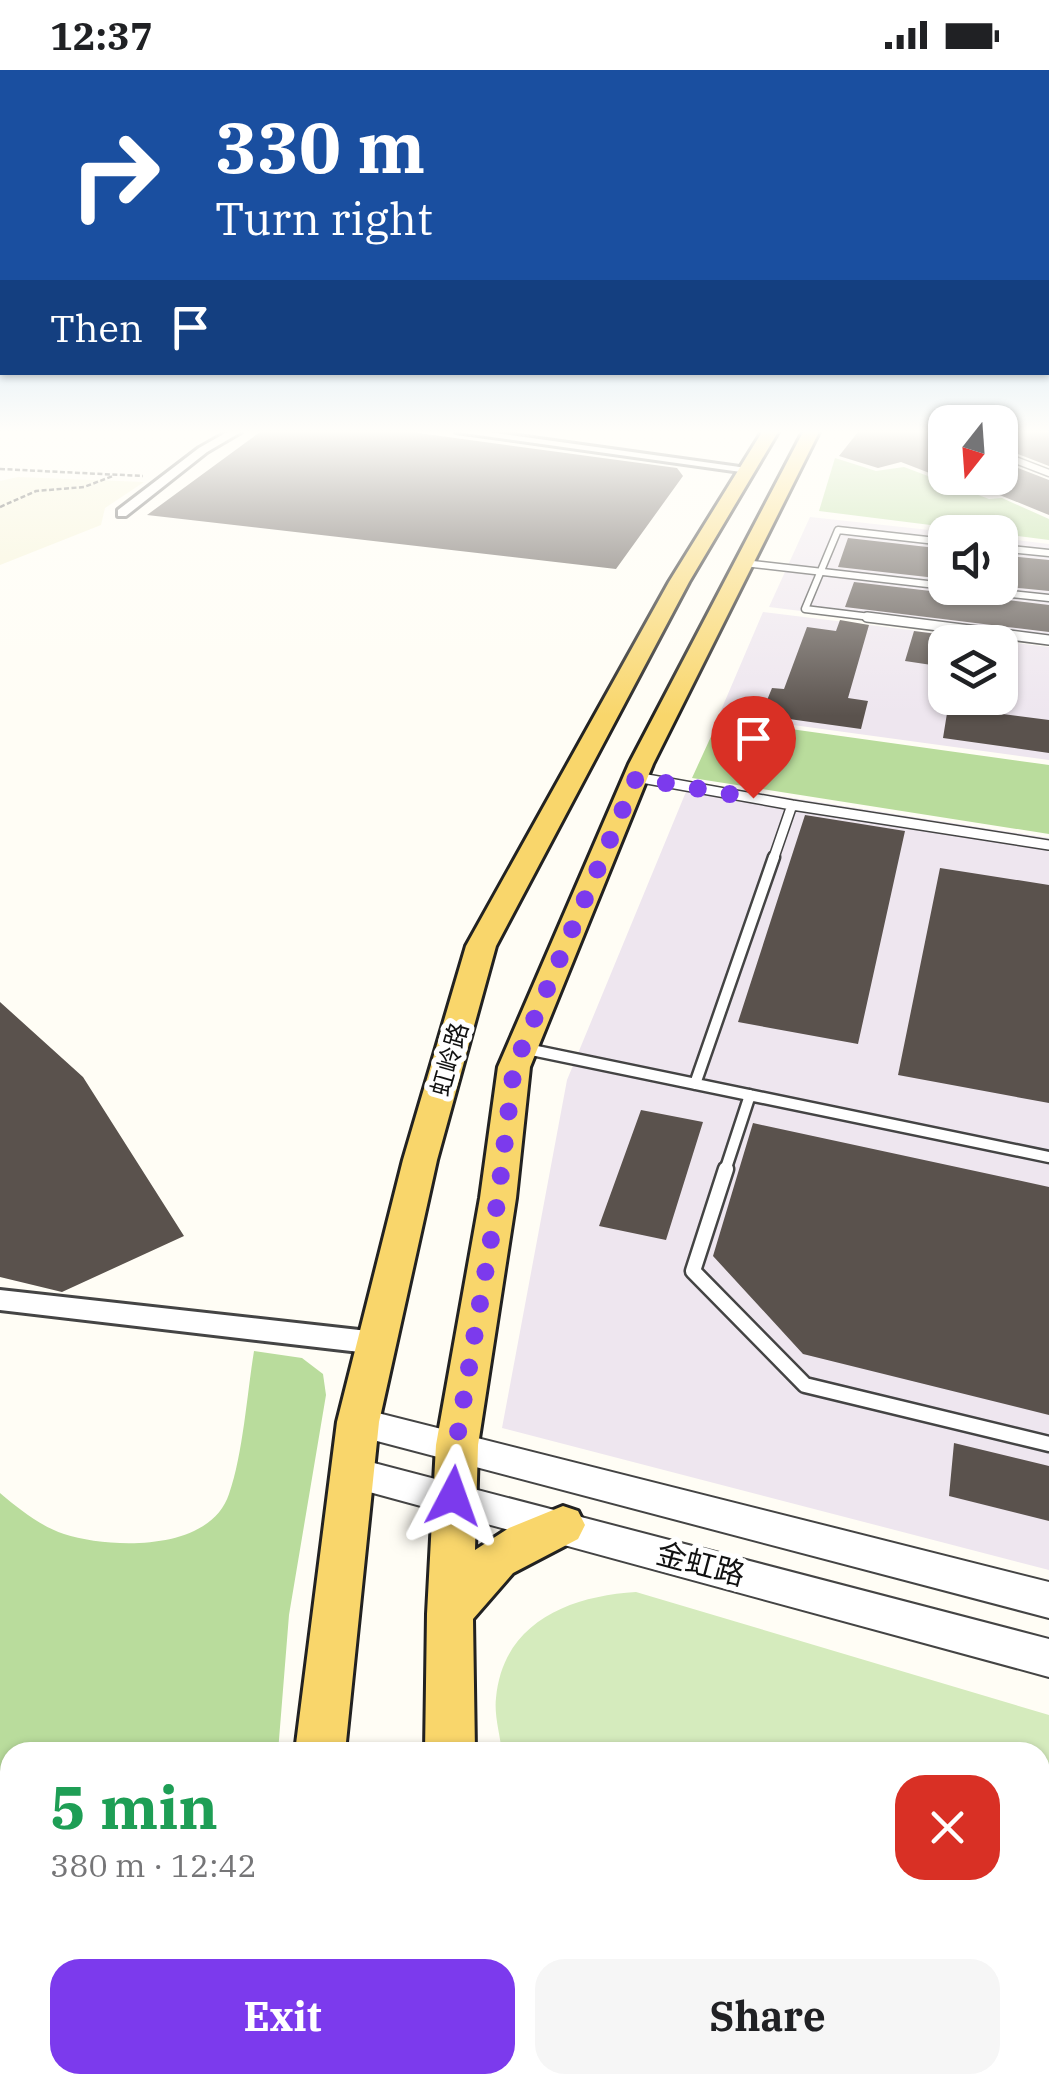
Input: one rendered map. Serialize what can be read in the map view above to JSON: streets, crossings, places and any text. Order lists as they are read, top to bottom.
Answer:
{
  "streets": {
    "main road": ["虹岭路"],
    "street": ["金虹路"]
  },
  "crossings": [
    ["虹岭路", "金虹路"]
  ],
  "north": "bottom",
  "page": {
    "status": "12:37",
    "turn": ["330 m", "Turn right"],
    "then": "Then",
    "heading": ["5 min", "380 m · 12:42"],
    "buttons": ["Exit", "Share"]
  }
}
